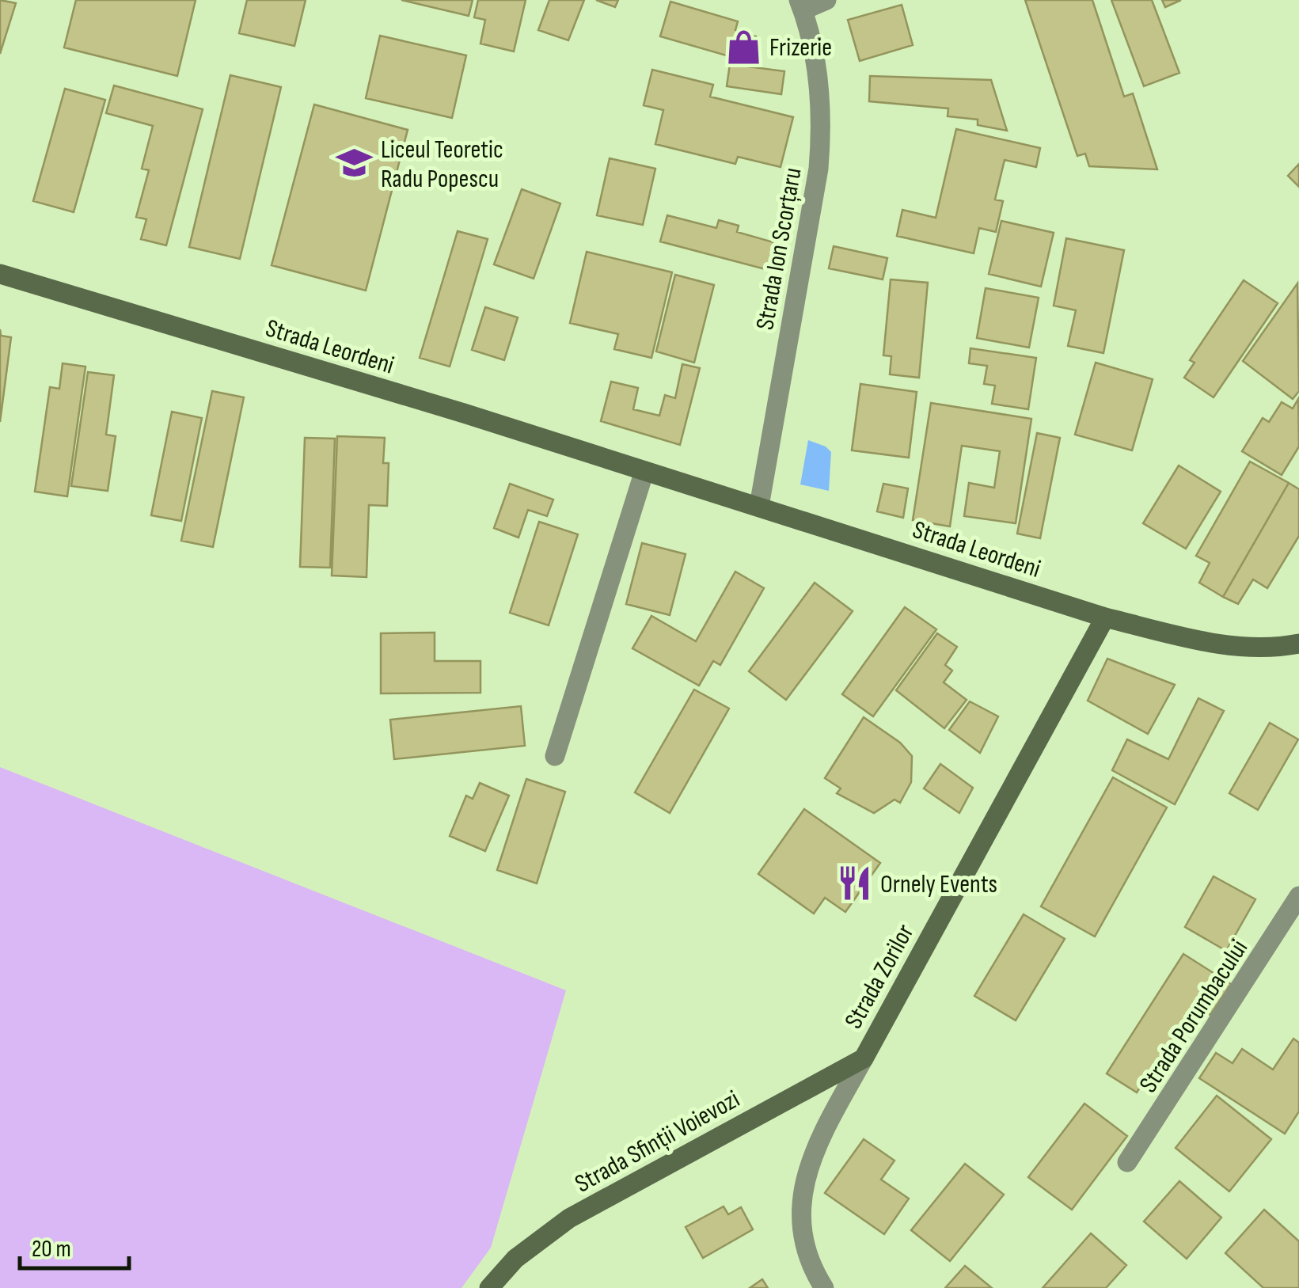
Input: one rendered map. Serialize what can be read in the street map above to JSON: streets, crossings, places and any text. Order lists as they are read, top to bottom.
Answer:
{
  "streets": {
    "main road": ["Strada Leordeni", "Strada Zorilor", "Strada Sfinții Voievozi"],
    "street": ["Strada Ion Scorțaru", "Strada Porumbacului"]
  },
  "crossings": [
    ["Strada Ion Scorțaru", "Strada Leordeni"],
    ["Strada Leordeni", "Strada Zorilor"],
    ["Strada Zorilor", "Strada Sfinții Voievozi"]
  ],
  "places": {
    "shop": ["Frizerie"],
    "school or university": ["Liceul Teoretic Radu Popescu"],
    "restaurant": ["Ornely Events"]
  },
  "scale_bar": "20 m"
}
